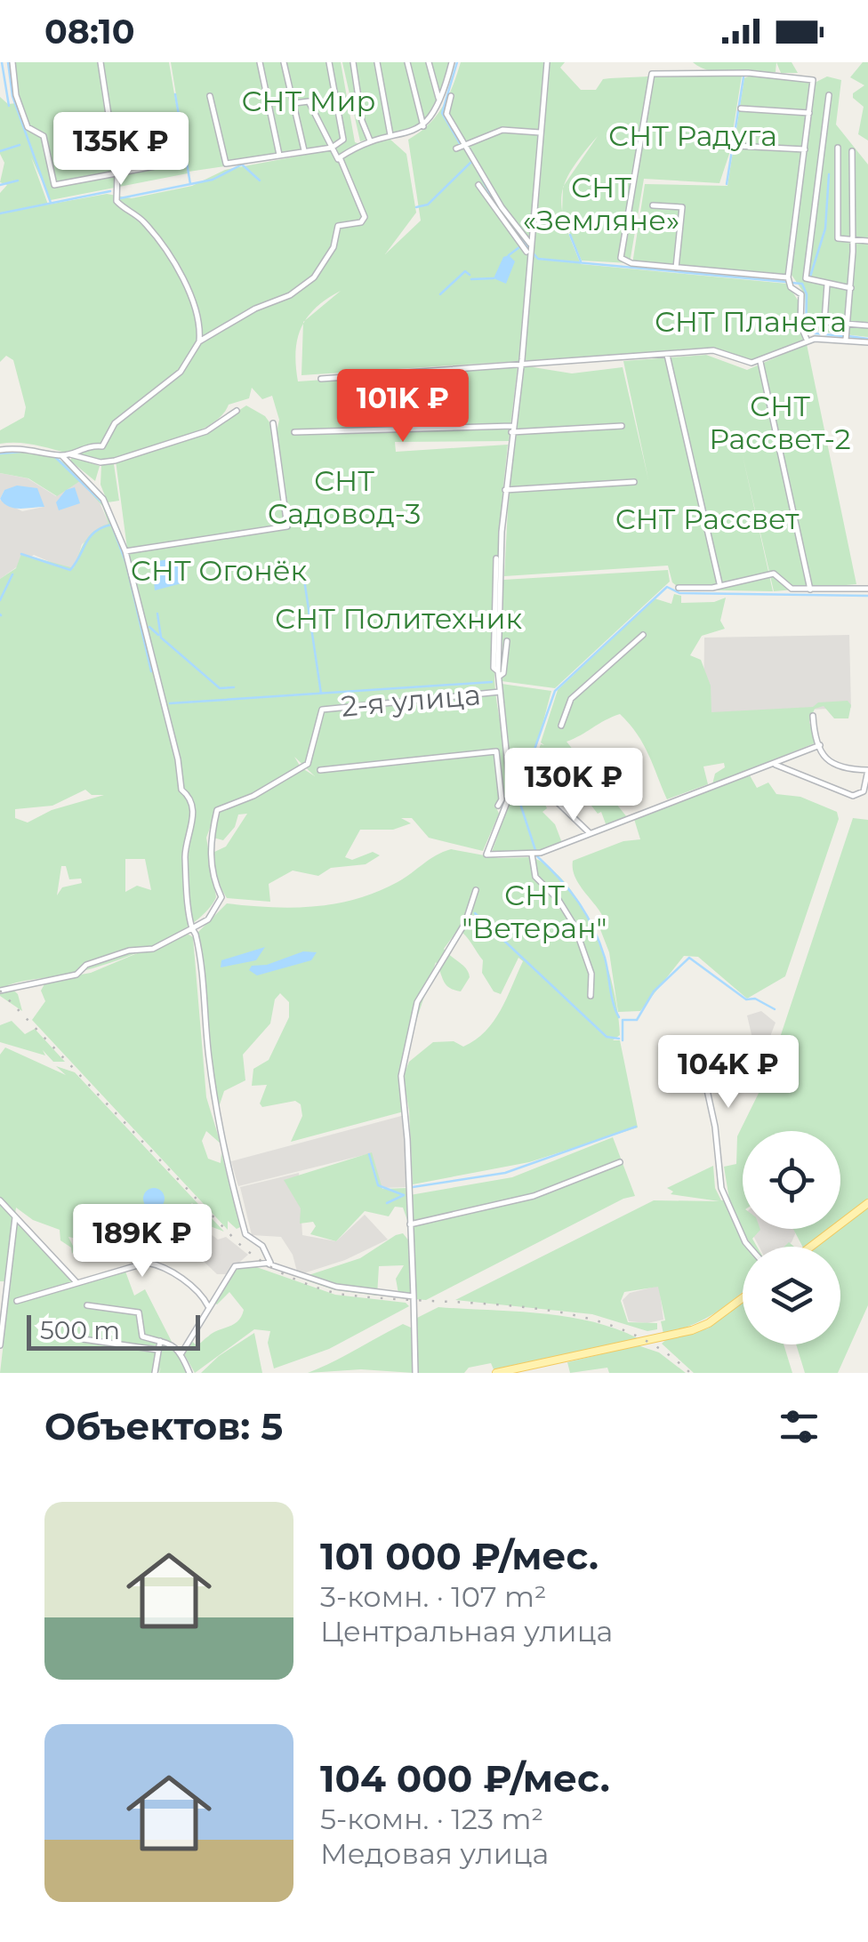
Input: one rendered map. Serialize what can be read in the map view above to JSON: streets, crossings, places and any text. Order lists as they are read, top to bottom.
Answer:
{
  "streets": {
    "street": ["2-я улица"]
  },
  "parks": [
    "СНТ Мир",
    "СНТ Радуга",
    "СНТ «Земляне»",
    "СНТ Планета",
    "СНТ Рассвет-2",
    "СНТ Садовод-3",
    "СНТ Рассвет",
    "СНТ Огонёк",
    "СНТ Политехник",
    "СНТ \"Ветеран\""
  ],
  "scale_bar": "500 m",
  "page": {
    "status": "08:10",
    "price": [
      "135K ₽",
      "101K ₽",
      "130K ₽",
      "104K ₽",
      "189K ₽"
    ],
    "scale": "500 m",
    "heading": "Объектов: 5",
    "list": [
      {
        "name": "101 000 ₽/мес.",
        "note": "3-комн. · 107 m² · Центральная улица"
      },
      {
        "name": "104 000 ₽/мес.",
        "note": "5-комн. · 123 m² · Медовая улица"
      }
    ]
  }
}
